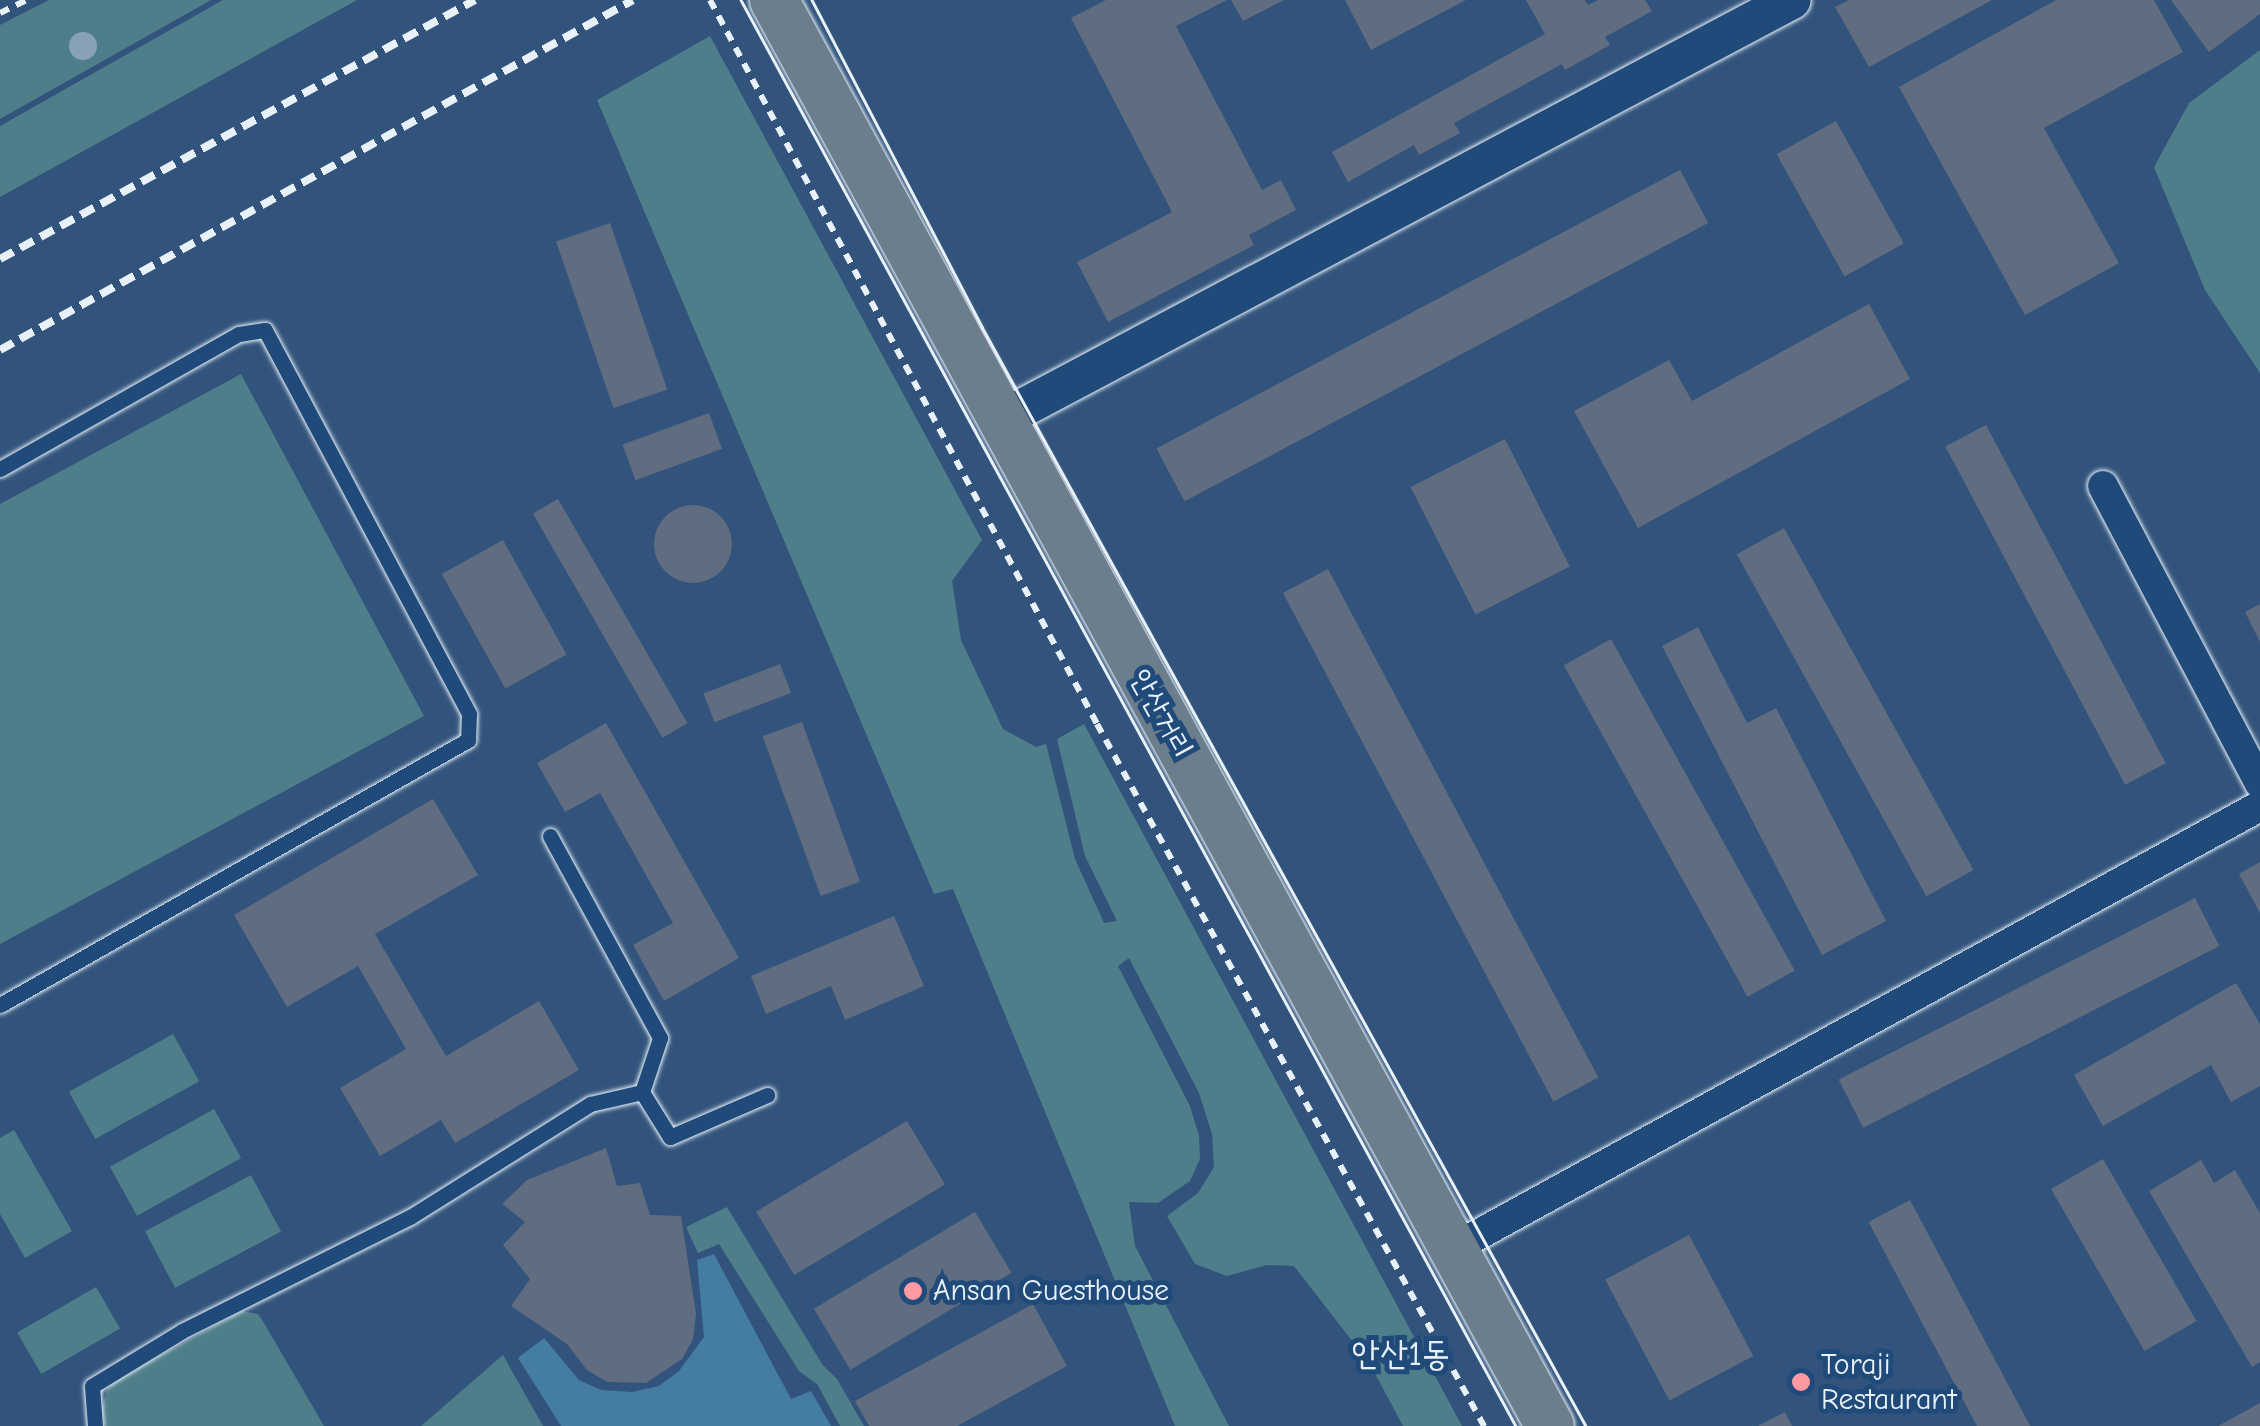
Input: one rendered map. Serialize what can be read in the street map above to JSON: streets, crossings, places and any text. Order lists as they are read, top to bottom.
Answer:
{
  "streets": {
    "main road": ["안산거리"]
  },
  "districts": ["안산1동"],
  "places": ["Ansan Guesthouse", "Toraji Restaurant"]
}
